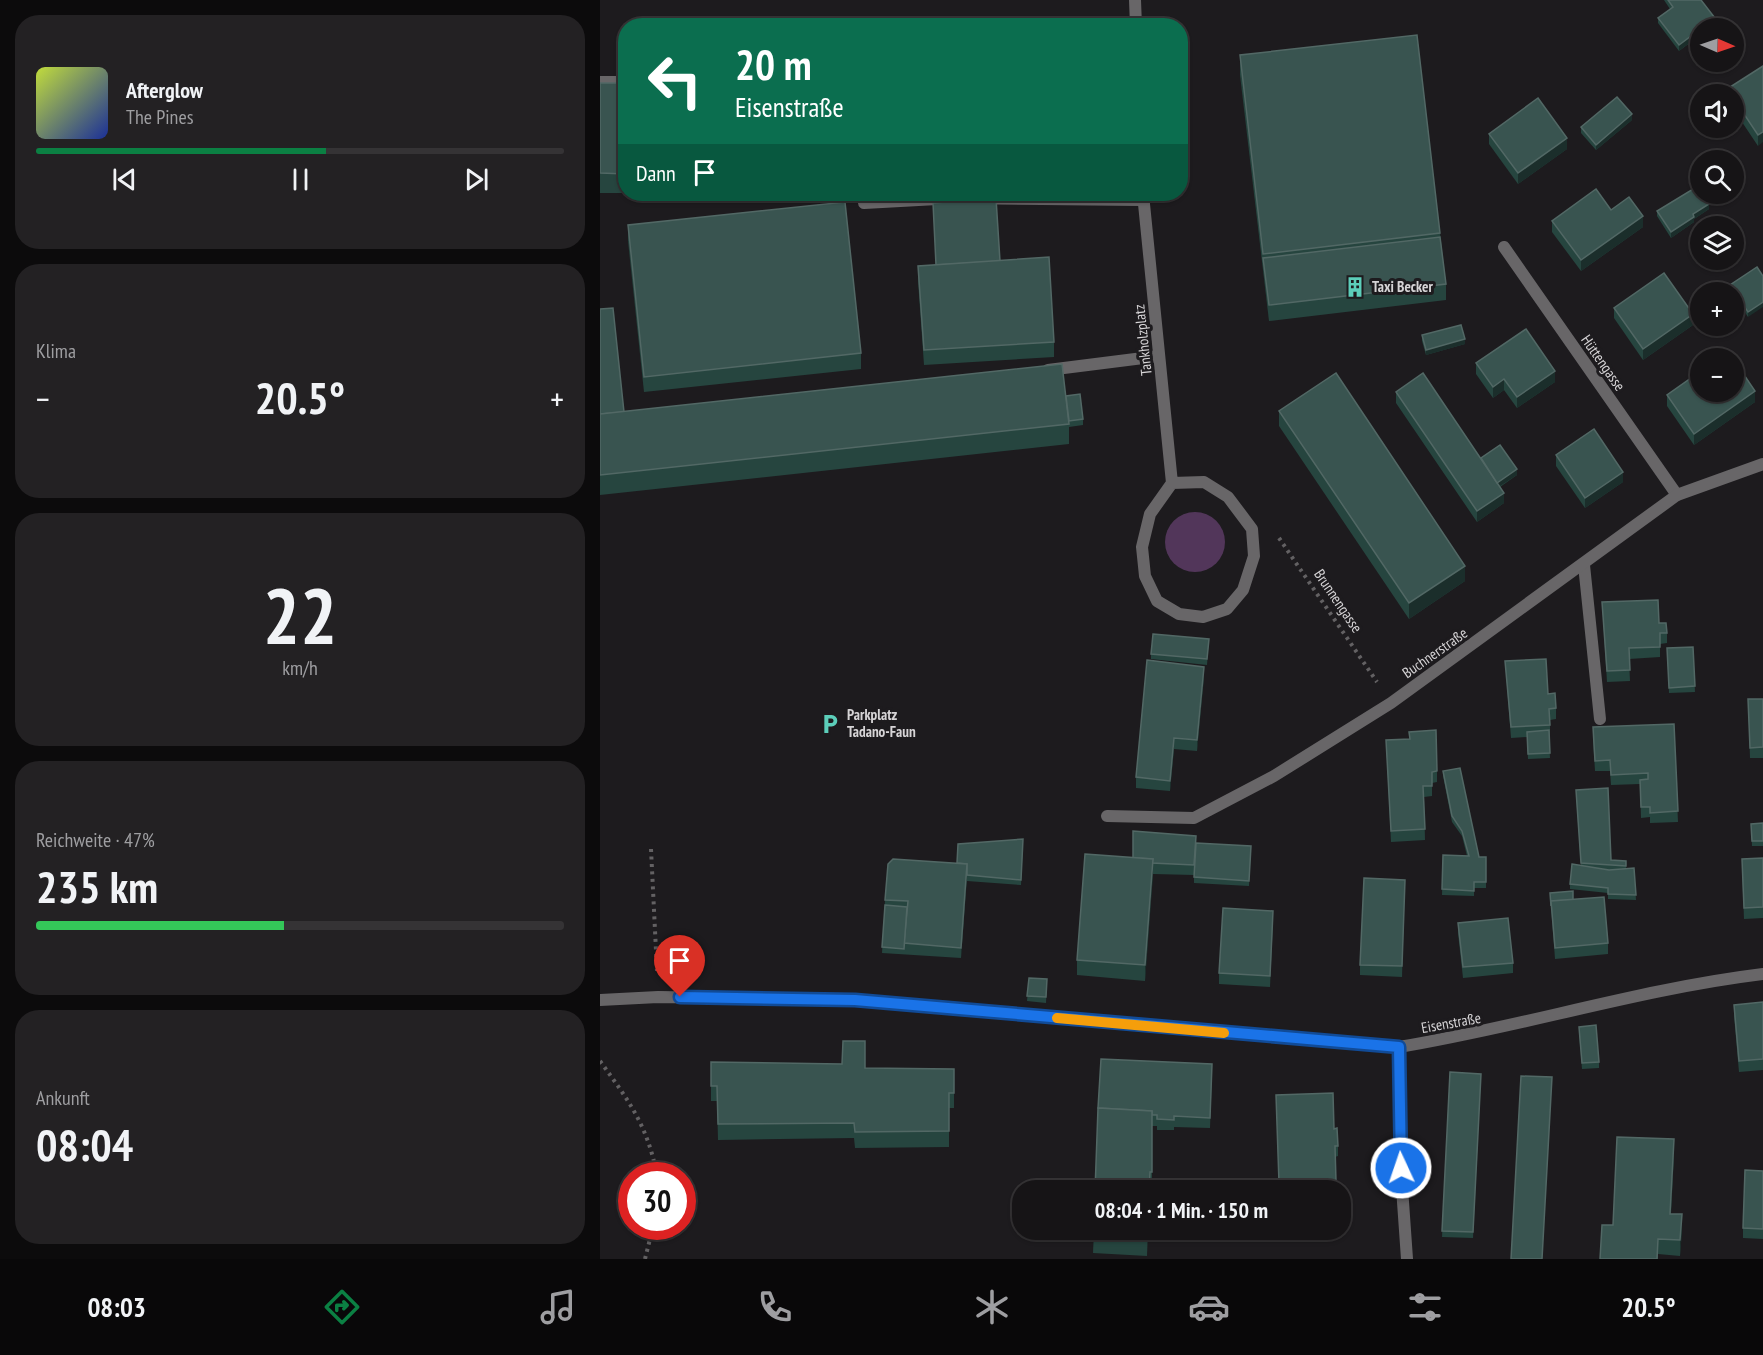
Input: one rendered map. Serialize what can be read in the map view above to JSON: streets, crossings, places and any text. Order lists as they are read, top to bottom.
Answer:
{
  "streets": {
    "street": [
      "Tankholzplatz",
      "Hüttengasse",
      "Buchnerstraße",
      "Eisenstraße"
    ],
    "path": ["Brunnengasse"]
  },
  "crossings": [
    ["Tankholzplatz", "Brunnengasse"],
    ["Hüttengasse", "Buchnerstraße"],
    ["Brunnengasse", "Buchnerstraße"]
  ],
  "places": {
    "building": ["Taxi Becker"],
    "parking": ["Parkplatz Tadano-Faun"]
  },
  "north": "right",
  "page": {
    "map_buttons": ["+", "−"],
    "turn": ["20 m", "Eisenstraße"],
    "song": ["Afterglow", "The Pines"],
    "then": "Dann",
    "tile": [
      "Klima",
      ["22", "km/h"],
      ["Reichweite · 47%", "235 km"],
      ["Ankunft", "08:04"]
    ],
    "heat": ["−", "20.5°", "+"],
    "limit": "30",
    "trip": "08:04 · 1 Min. · 150 m",
    "tabs": ["08:03", "20.5°"]
  }
}
